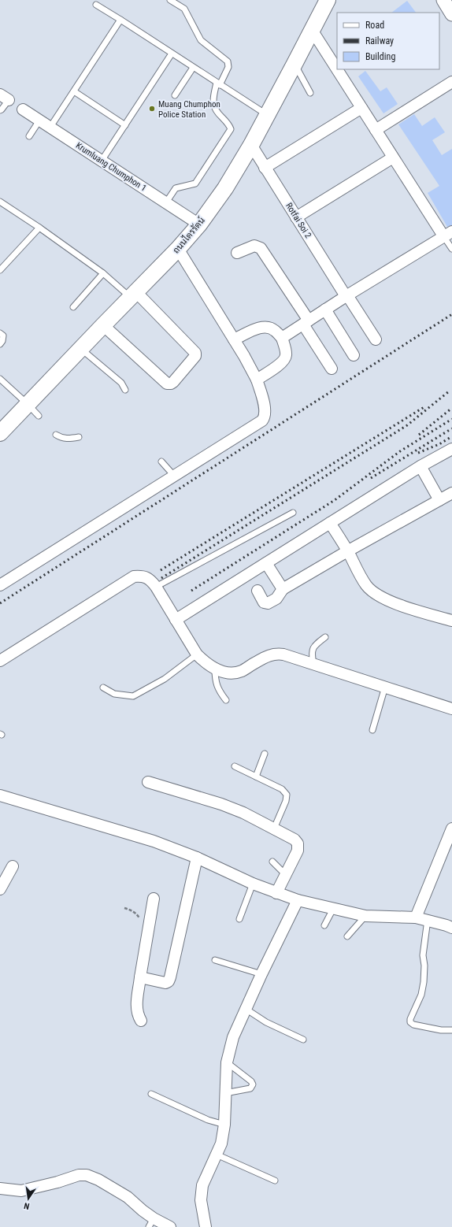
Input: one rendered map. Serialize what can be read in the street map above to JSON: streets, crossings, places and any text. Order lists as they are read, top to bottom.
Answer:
{
  "streets": {
    "main road": ["ถนนไตรรัตน์"],
    "street": ["Krumluang Chumphon 1", "Rotfai Soi 2"]
  },
  "crossings": [
    ["Krumluang Chumphon 1", "ถนนไตรรัตน์"],
    ["Rotfai Soi 2", "ถนนไตรรัตน์"]
  ],
  "places": ["Muang Chumphon Police Station"],
  "legend": ["Road", "Railway", "Building"],
  "north": "bottom"
}
